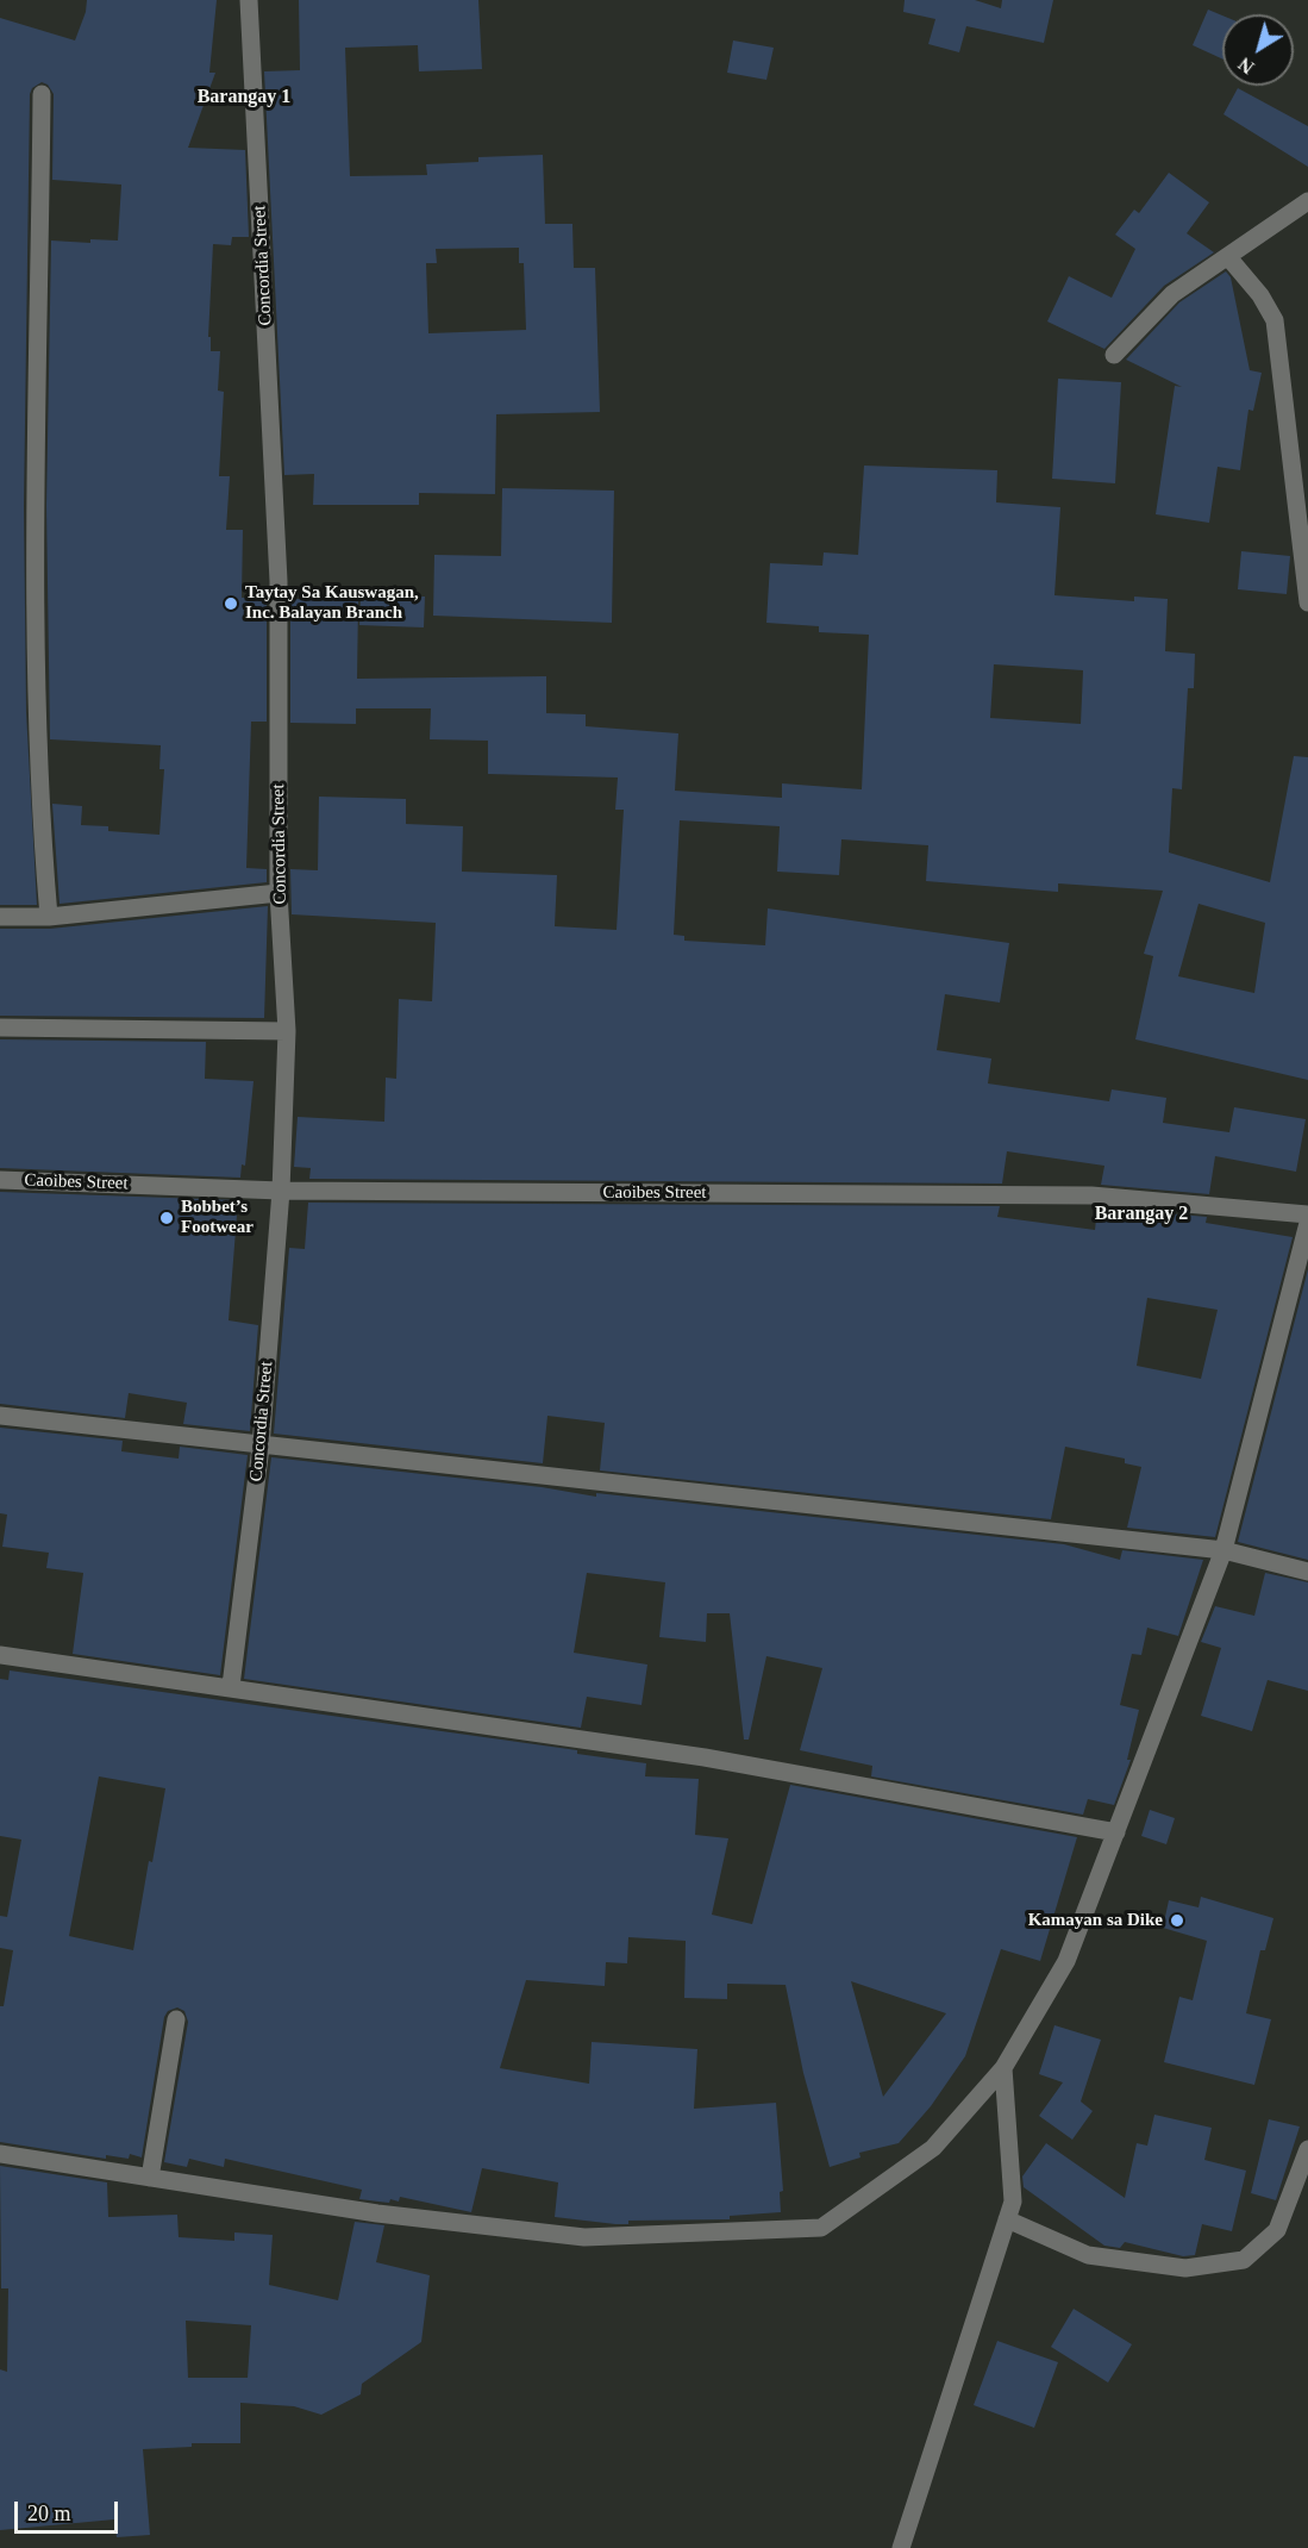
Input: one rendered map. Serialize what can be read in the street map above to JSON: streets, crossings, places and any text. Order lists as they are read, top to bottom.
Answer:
{
  "streets": {
    "street": ["Concordia Street", "Caoibes Street"]
  },
  "crossings": [
    ["Concordia Street", "Caoibes Street"]
  ],
  "districts": ["Barangay 1", "Barangay 2"],
  "places": ["Taytay Sa Kauswagan, Inc. Balayan Branch", "Bobbet’s Footwear", "Kamayan sa Dike"],
  "scale_bar": "20 m",
  "north": "bottom left"
}
